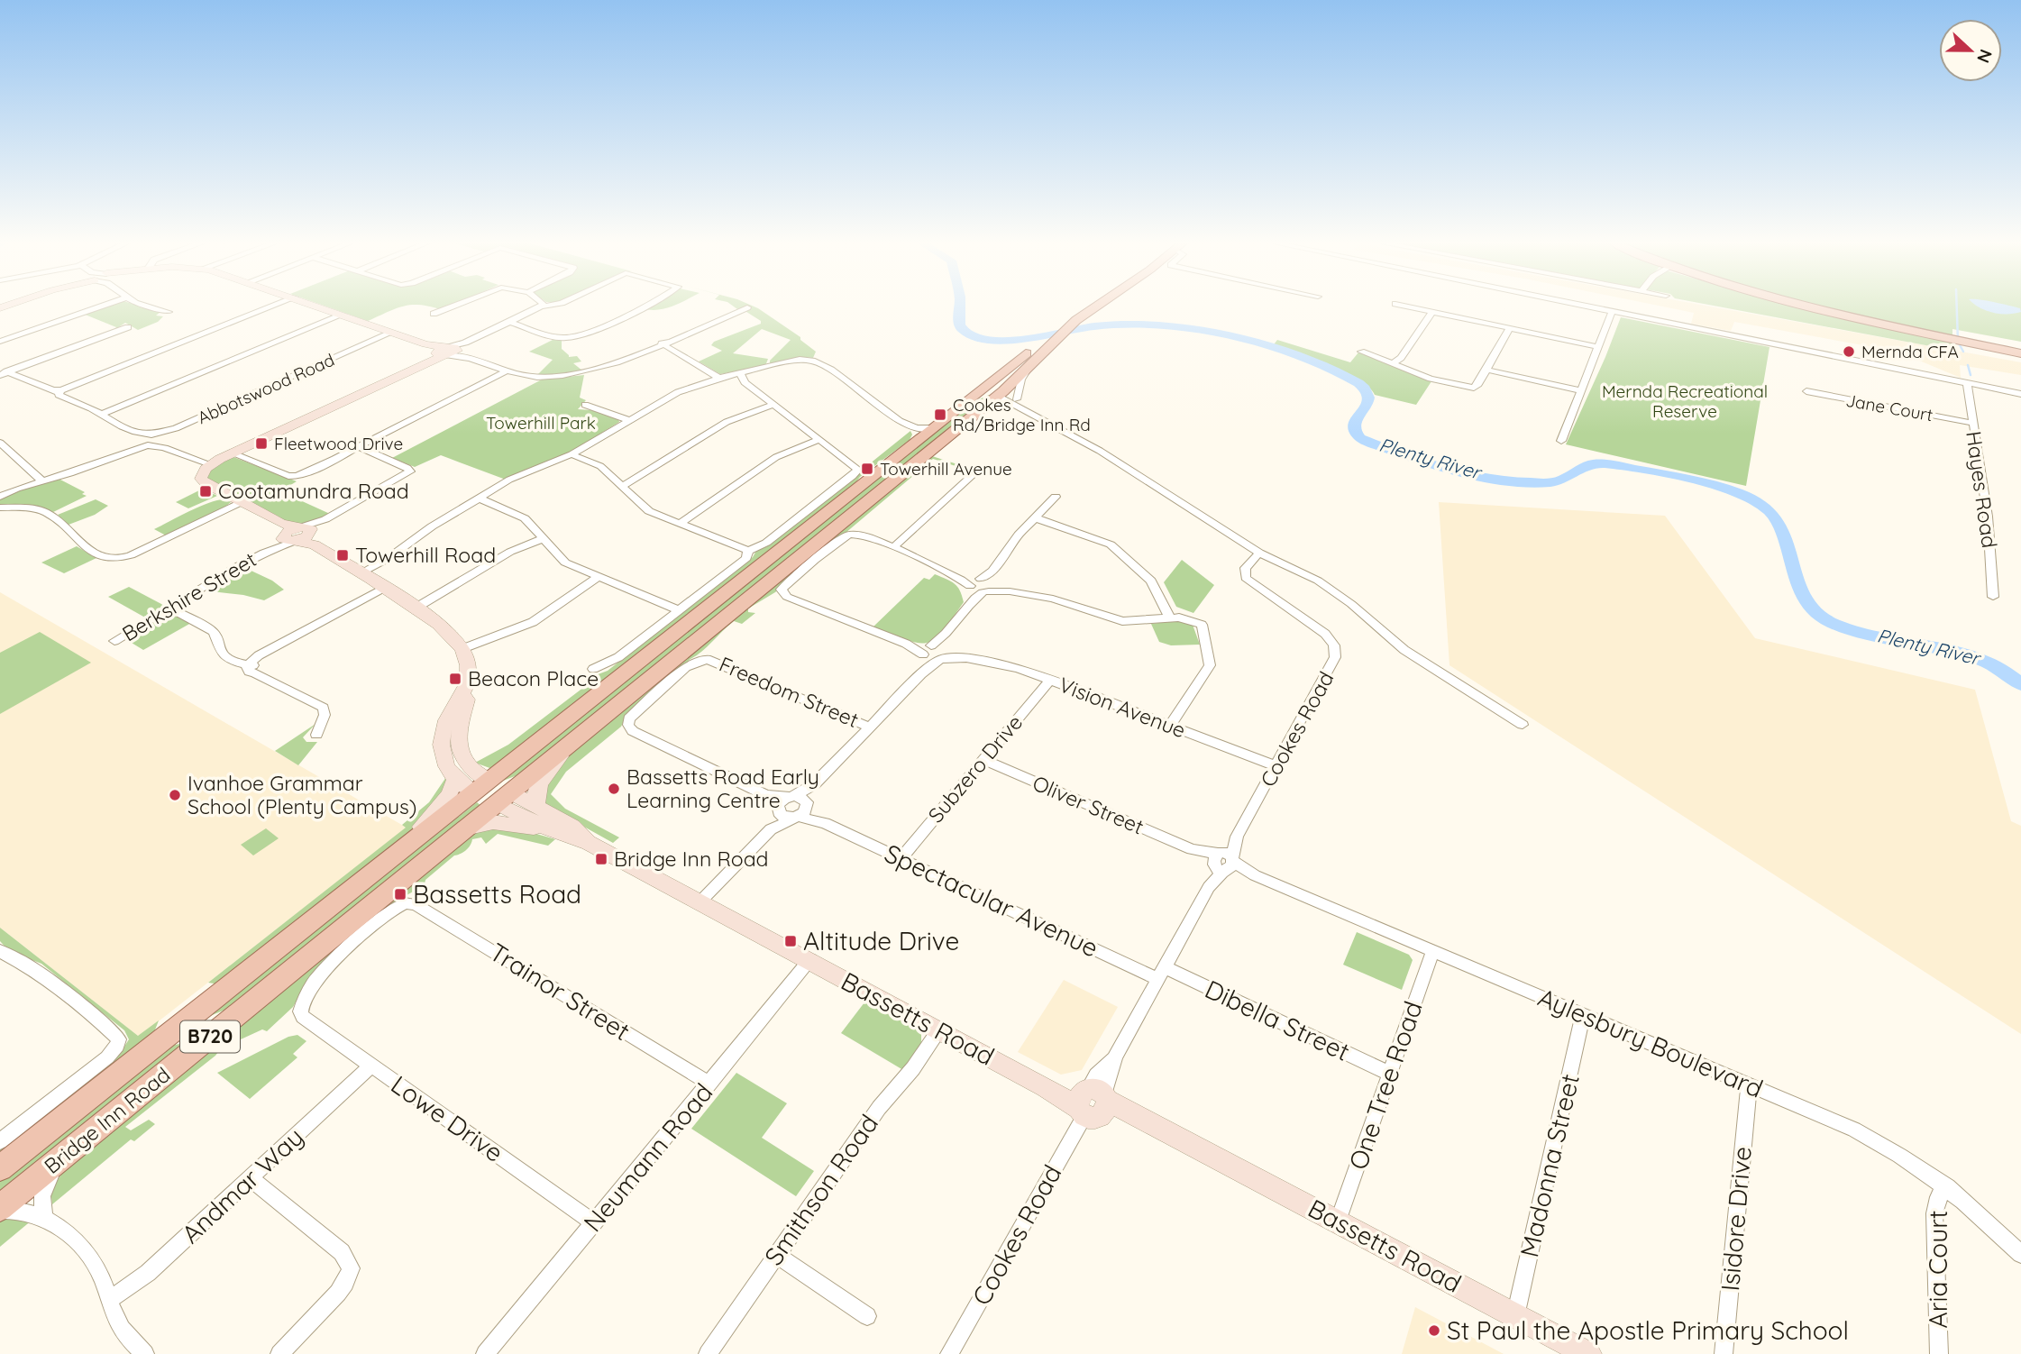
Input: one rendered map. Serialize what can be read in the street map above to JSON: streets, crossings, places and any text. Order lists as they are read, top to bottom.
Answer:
{
  "streets": {
    "main road": ["B720", "Bridge Inn Road"],
    "street": [
      "Abbotswood Road",
      "Jane Court",
      "Hayes Road",
      "Berkshire Street",
      "Freedom Street",
      "Vision Avenue",
      "Cookes Road",
      "Subzero Drive",
      "Oliver Street",
      "Spectacular Avenue",
      "Trainor Street",
      "Bassetts Road",
      "Dibella Street",
      "Aylesbury Boulevard",
      "One Tree Road",
      "Lowe Drive",
      "Neumann Road",
      "Madonna Street",
      "Andmar Way",
      "Smithson Road",
      "Isidore Drive",
      "Aria Court"
    ]
  },
  "crossings": [
    ["Jane Court", "Hayes Road"],
    ["Vision Avenue", "Cookes Road"],
    ["Vision Avenue", "Subzero Drive"],
    ["Cookes Road", "Oliver Street"],
    ["Cookes Road", "Spectacular Avenue"],
    ["Cookes Road", "Bassetts Road"],
    ["Cookes Road", "Dibella Street"],
    ["Cookes Road", "Aylesbury Boulevard"],
    ["Subzero Drive", "Oliver Street"],
    ["Subzero Drive", "Spectacular Avenue"],
    ["Oliver Street", "Aylesbury Boulevard"],
    ["Spectacular Avenue", "Dibella Street"],
    ["Trainor Street", "Lowe Drive"],
    ["Trainor Street", "Neumann Road"],
    ["Bassetts Road", "One Tree Road"],
    ["Bassetts Road", "Bridge Inn Road"],
    ["Bassetts Road", "Neumann Road"],
    ["Bassetts Road", "Madonna Street"],
    ["Bassetts Road", "Smithson Road"],
    ["Dibella Street", "One Tree Road"],
    ["Aylesbury Boulevard", "One Tree Road"],
    ["Aylesbury Boulevard", "Madonna Street"],
    ["Aylesbury Boulevard", "Isidore Drive"],
    ["Aylesbury Boulevard", "Aria Court"],
    ["Lowe Drive", "Neumann Road"],
    ["Lowe Drive", "Andmar Way"]
  ],
  "water": ["Plenty River"],
  "parks": ["Mernda Recreational Reserve", "Towerhill Park"],
  "places": {
    "other": [
      "Mernda CFA",
      "Bassetts Road Early Learning Centre",
      "Ivanhoe Grammar School (Plenty Campus)",
      "St Paul the Apostle Primary School"
    ],
    "transit": [
      "Cookes Rd/Bridge Inn Rd",
      "Fleetwood Drive",
      "Towerhill Avenue",
      "Cootamundra Road",
      "Towerhill Road",
      "Beacon Place",
      "Bridge Inn Road",
      "Bassetts Road",
      "Altitude Drive"
    ]
  },
  "north": "right"
}
